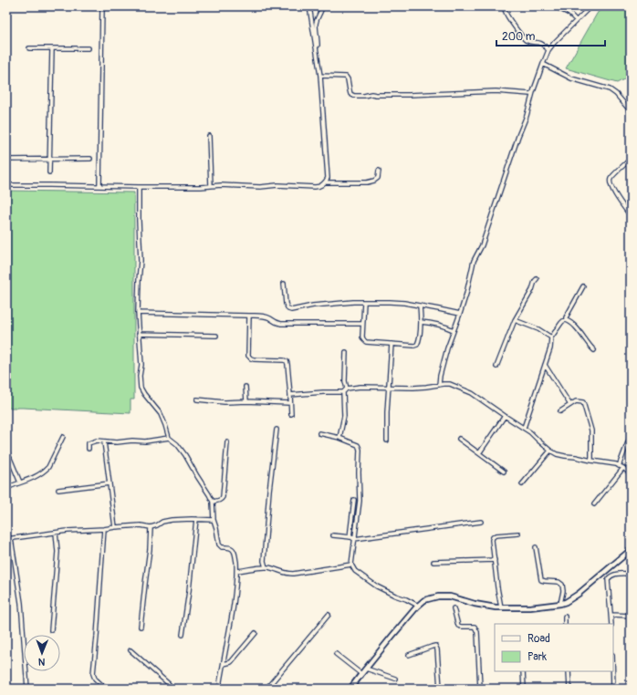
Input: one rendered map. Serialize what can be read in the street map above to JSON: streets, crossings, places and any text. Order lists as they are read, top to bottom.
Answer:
{
  "legend": ["Road", "Park"],
  "scale_bar": "200 m",
  "north": "bottom"
}
